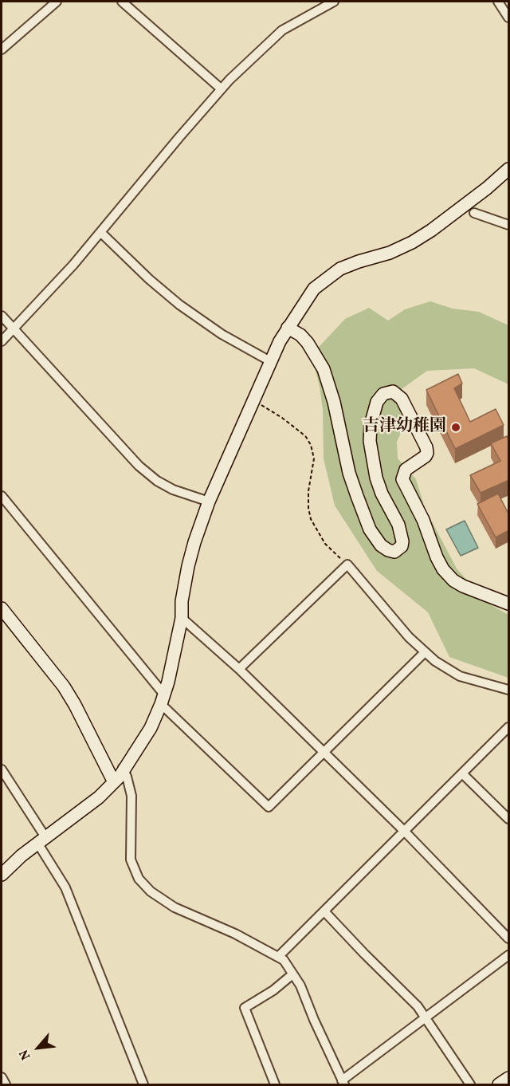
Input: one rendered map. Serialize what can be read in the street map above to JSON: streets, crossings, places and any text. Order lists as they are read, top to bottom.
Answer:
{
  "places": ["吉津幼稚園"],
  "north": "bottom left"
}
